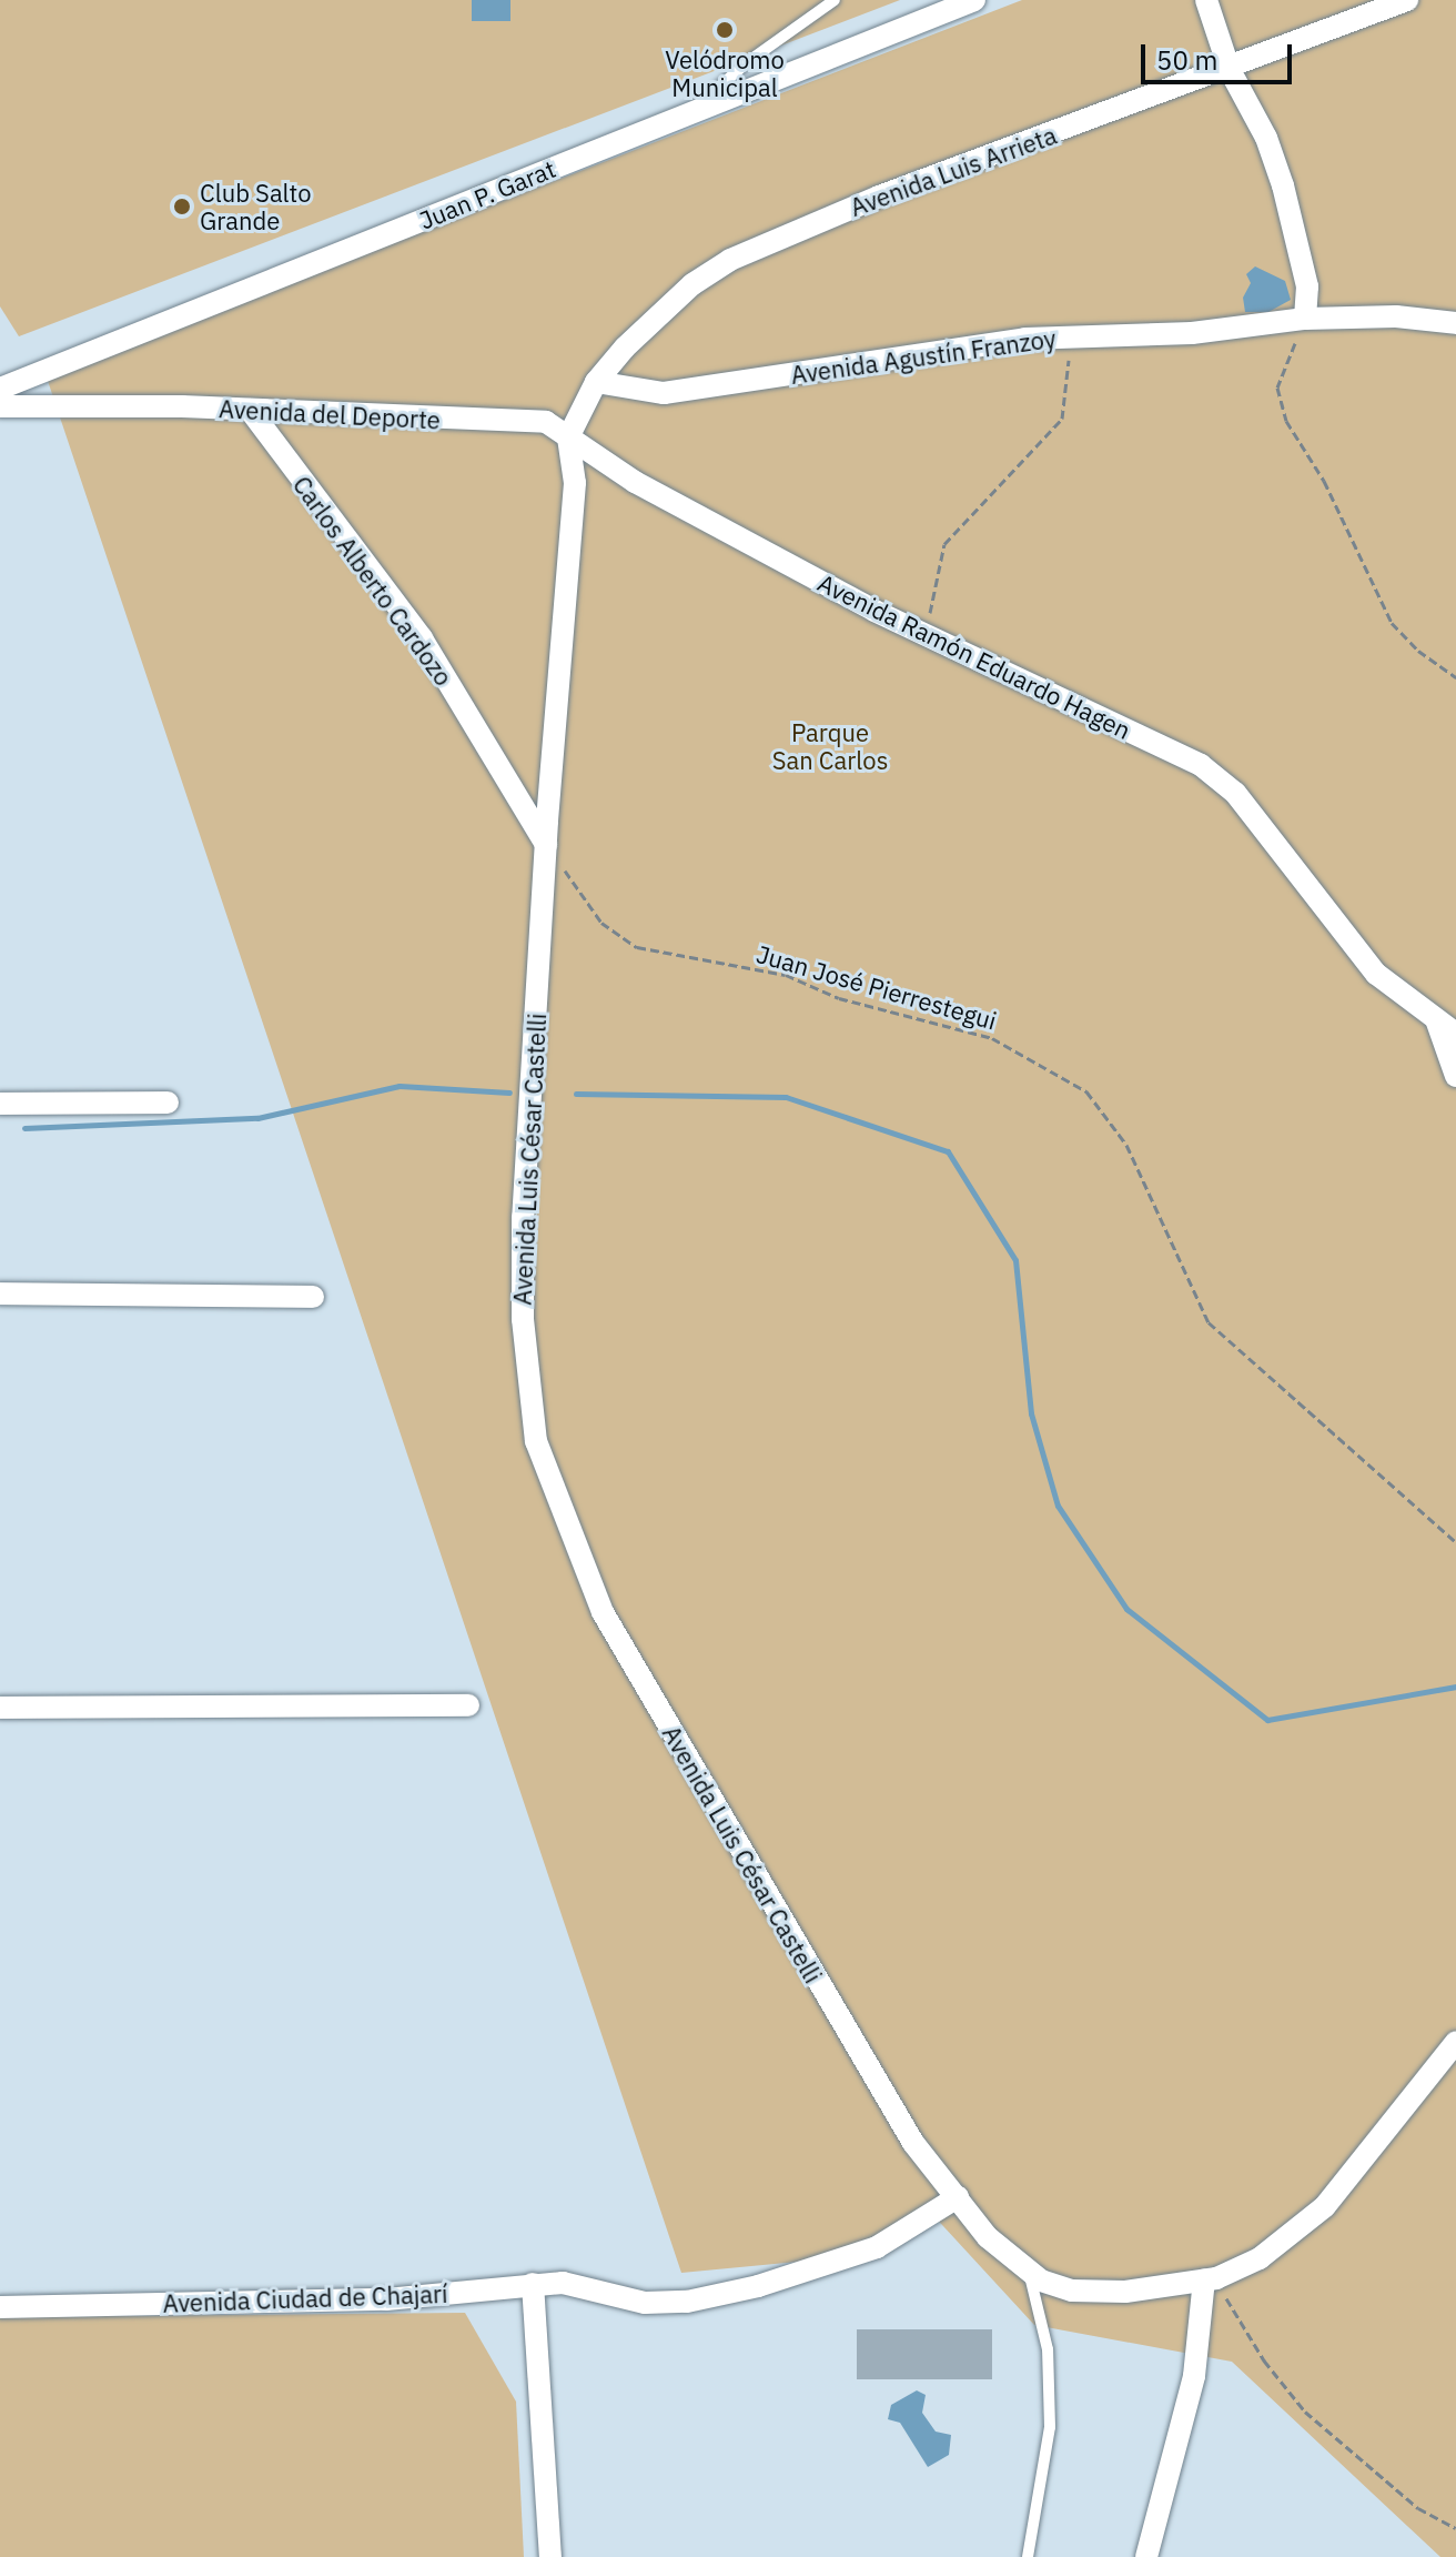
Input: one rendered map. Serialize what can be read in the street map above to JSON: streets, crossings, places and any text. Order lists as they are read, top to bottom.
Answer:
{
  "streets": {
    "street": [
      "Avenida Luis Arrieta",
      "Juan P. Garat",
      "Avenida Agustín Franzoy",
      "Avenida del Deporte",
      "Carlos Alberto Cardozo",
      "Avenida Ramón Eduardo Hagen",
      "Avenida Luis César Castelli",
      "Avenida Ciudad de Chajarí"
    ],
    "path": ["Juan José Pierrestegui"]
  },
  "crossings": [
    ["Avenida Luis Arrieta", "Avenida Agustín Franzoy"],
    ["Avenida Luis Arrieta", "Avenida del Deporte"],
    ["Avenida Luis Arrieta", "Avenida Ramón Eduardo Hagen"],
    ["Avenida Luis Arrieta", "Avenida Luis César Castelli"],
    ["Avenida del Deporte", "Carlos Alberto Cardozo"],
    ["Avenida del Deporte", "Avenida Ramón Eduardo Hagen"],
    ["Avenida del Deporte", "Avenida Luis César Castelli"],
    ["Carlos Alberto Cardozo", "Avenida Luis César Castelli"],
    ["Avenida Ramón Eduardo Hagen", "Avenida Luis César Castelli"],
    ["Avenida Luis César Castelli", "Avenida Ciudad de Chajarí"]
  ],
  "parks": ["Parque San Carlos"],
  "places": ["Velódromo Municipal", "Club Salto Grande"],
  "scale_bar": "50 m"
}
